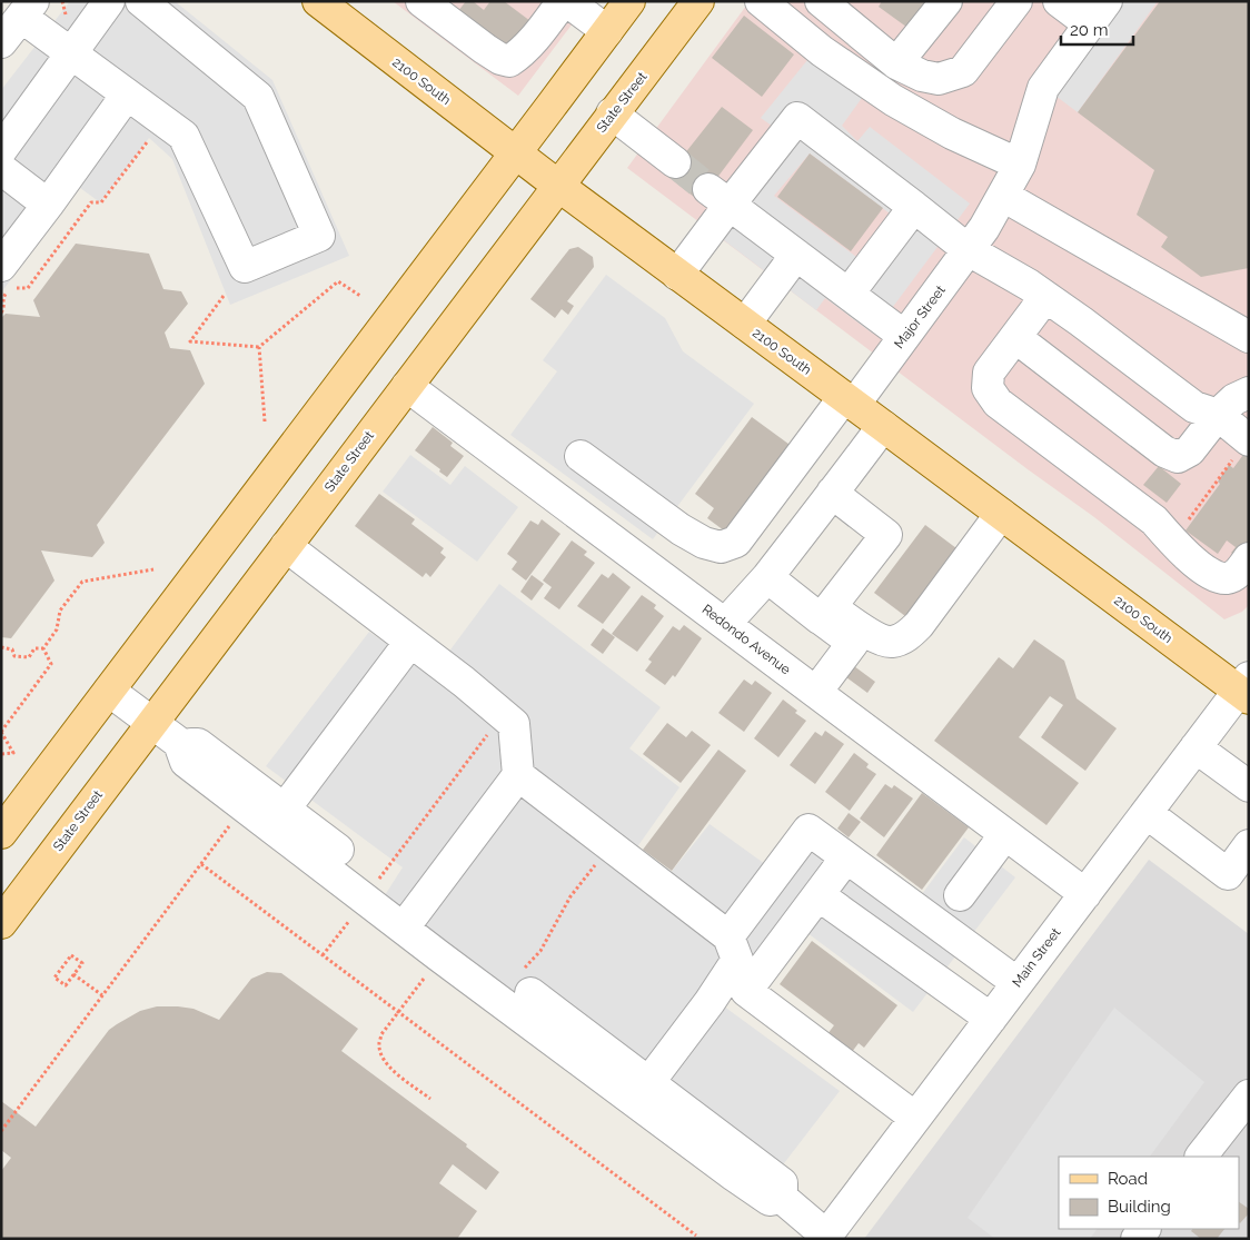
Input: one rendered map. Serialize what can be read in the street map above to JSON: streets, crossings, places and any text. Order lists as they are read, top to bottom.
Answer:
{
  "streets": {
    "main road": ["2100 South", "State Street"],
    "street": ["Major Street", "Redondo Avenue", "Main Street"]
  },
  "crossings": [
    ["2100 South", "State Street"],
    ["2100 South", "Major Street"],
    ["2100 South", "Main Street"],
    ["State Street", "Redondo Avenue"],
    ["Redondo Avenue", "Main Street"]
  ],
  "legend": ["Road", "Building"],
  "scale_bar": "20 m"
}
